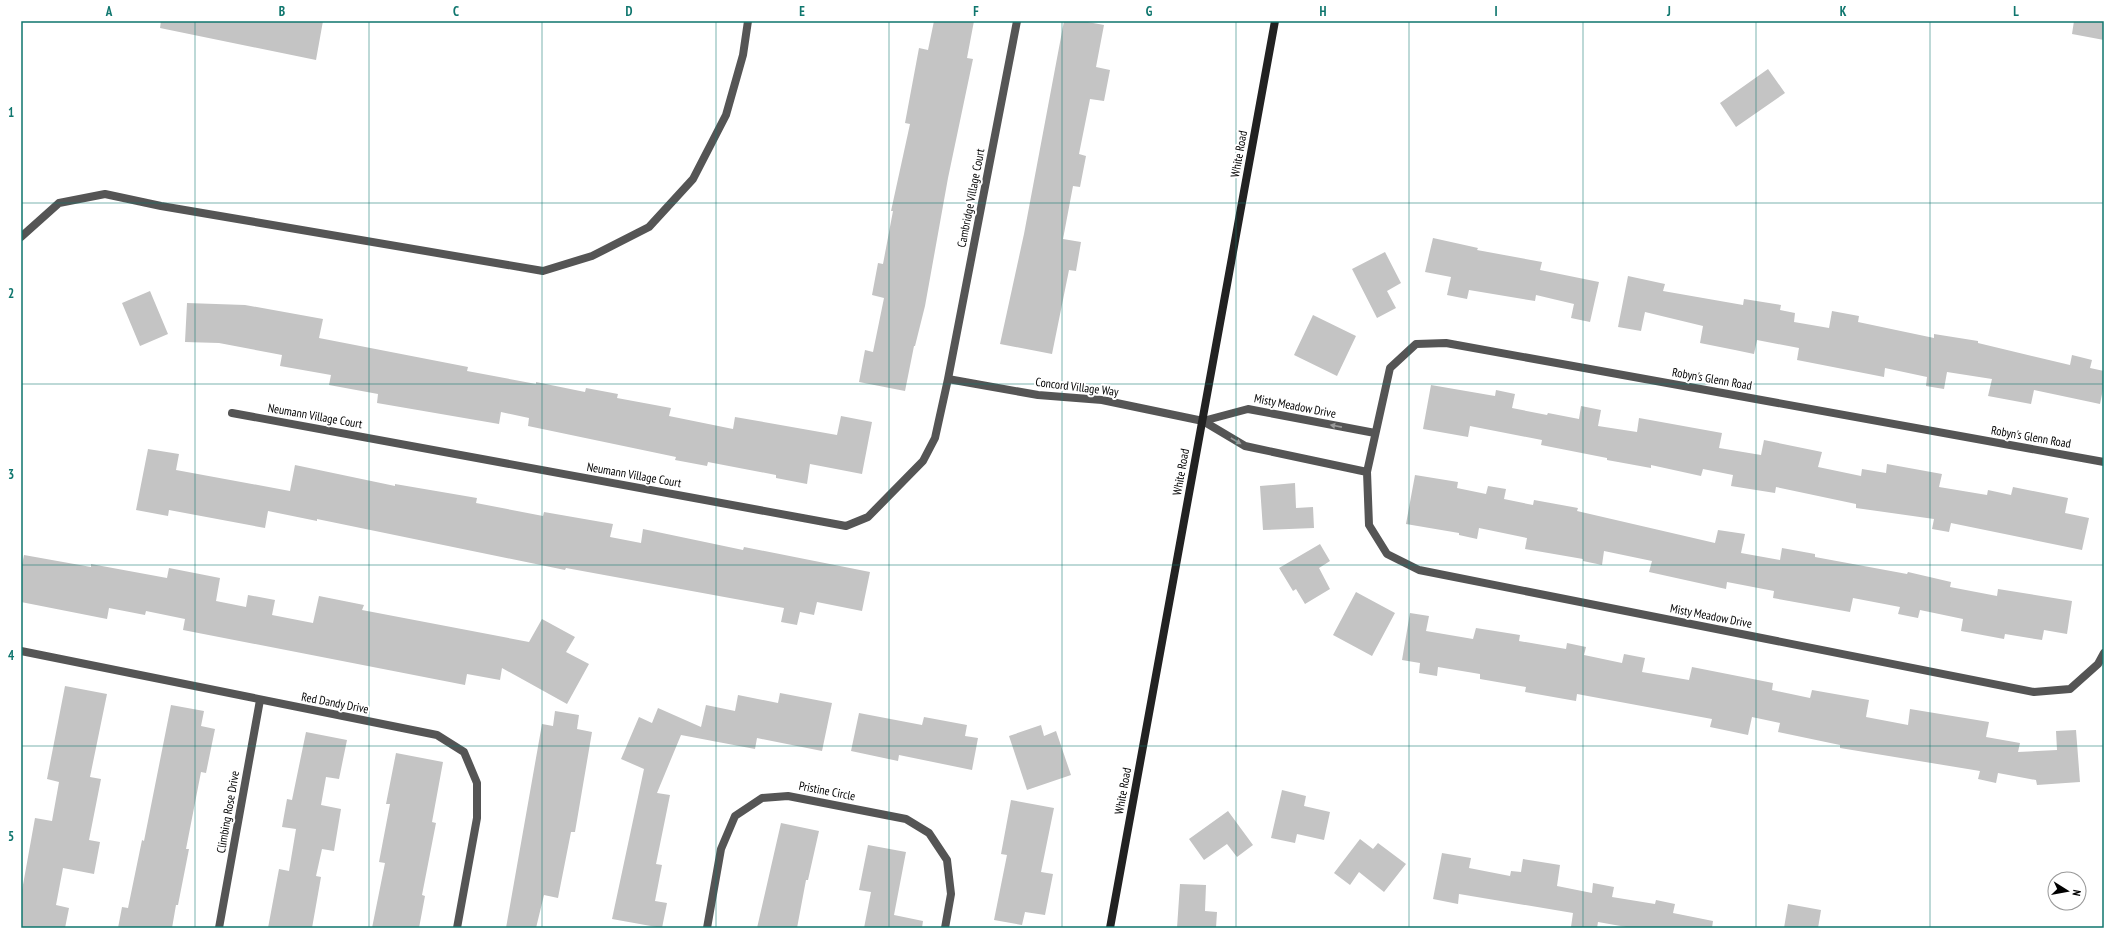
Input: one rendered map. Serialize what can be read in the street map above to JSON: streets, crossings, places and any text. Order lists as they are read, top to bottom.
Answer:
{
  "streets": {
    "street": [
      "White Road",
      "Cambridge Village Court",
      "Robyn's Glenn Road",
      "Concord Village Way",
      "Misty Meadow Drive",
      "Neumann Village Court",
      "Red Dandy Drive",
      "Pristine Circle",
      "Climbing Rose Drive"
    ]
  },
  "crossings": [
    ["White Road", "Concord Village Way"],
    ["White Road", "Misty Meadow Drive"],
    ["Cambridge Village Court", "Concord Village Way"],
    ["Cambridge Village Court", "Neumann Village Court"],
    ["Robyn's Glenn Road", "Misty Meadow Drive"],
    ["Concord Village Way", "Misty Meadow Drive"],
    ["Concord Village Way", "Neumann Village Court"],
    ["Red Dandy Drive", "Climbing Rose Drive"]
  ],
  "north": "right",
  "grid": {
    "columns": [
      "A",
      "B",
      "C",
      "D",
      "E",
      "F",
      "G",
      "H",
      "I",
      "J",
      "K",
      "L"
    ],
    "rows": [
      "1",
      "2",
      "3",
      "4",
      "5"
    ]
  }
}
